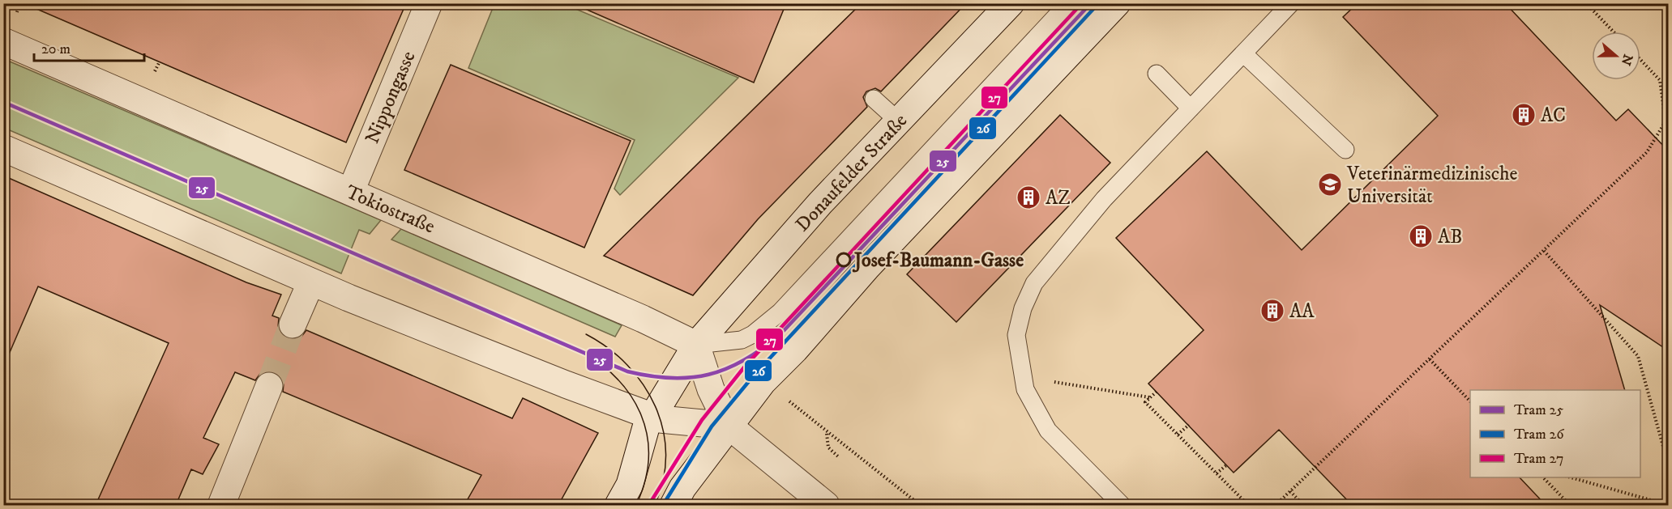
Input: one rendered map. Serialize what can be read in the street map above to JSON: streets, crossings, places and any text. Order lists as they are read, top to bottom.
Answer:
{
  "streets": {
    "street": ["Nippongasse", "Donaufelder Straße", "Tokiostraße"]
  },
  "crossings": [
    ["Nippongasse", "Tokiostraße"],
    ["Donaufelder Straße", "Tokiostraße"]
  ],
  "places": {
    "building": [
      "AC",
      "AZ",
      "AB",
      "AA"
    ],
    "school or university": ["Veterinärmedizinische Universität"],
    "other": ["Josef-Baumann-Gasse"]
  },
  "lines": ["tram line 25", "tram line 27", "tram line 26"],
  "legend": ["Tram 25", "Tram 26", "Tram 27"],
  "scale_bar": "20 m",
  "north": "right"
}
